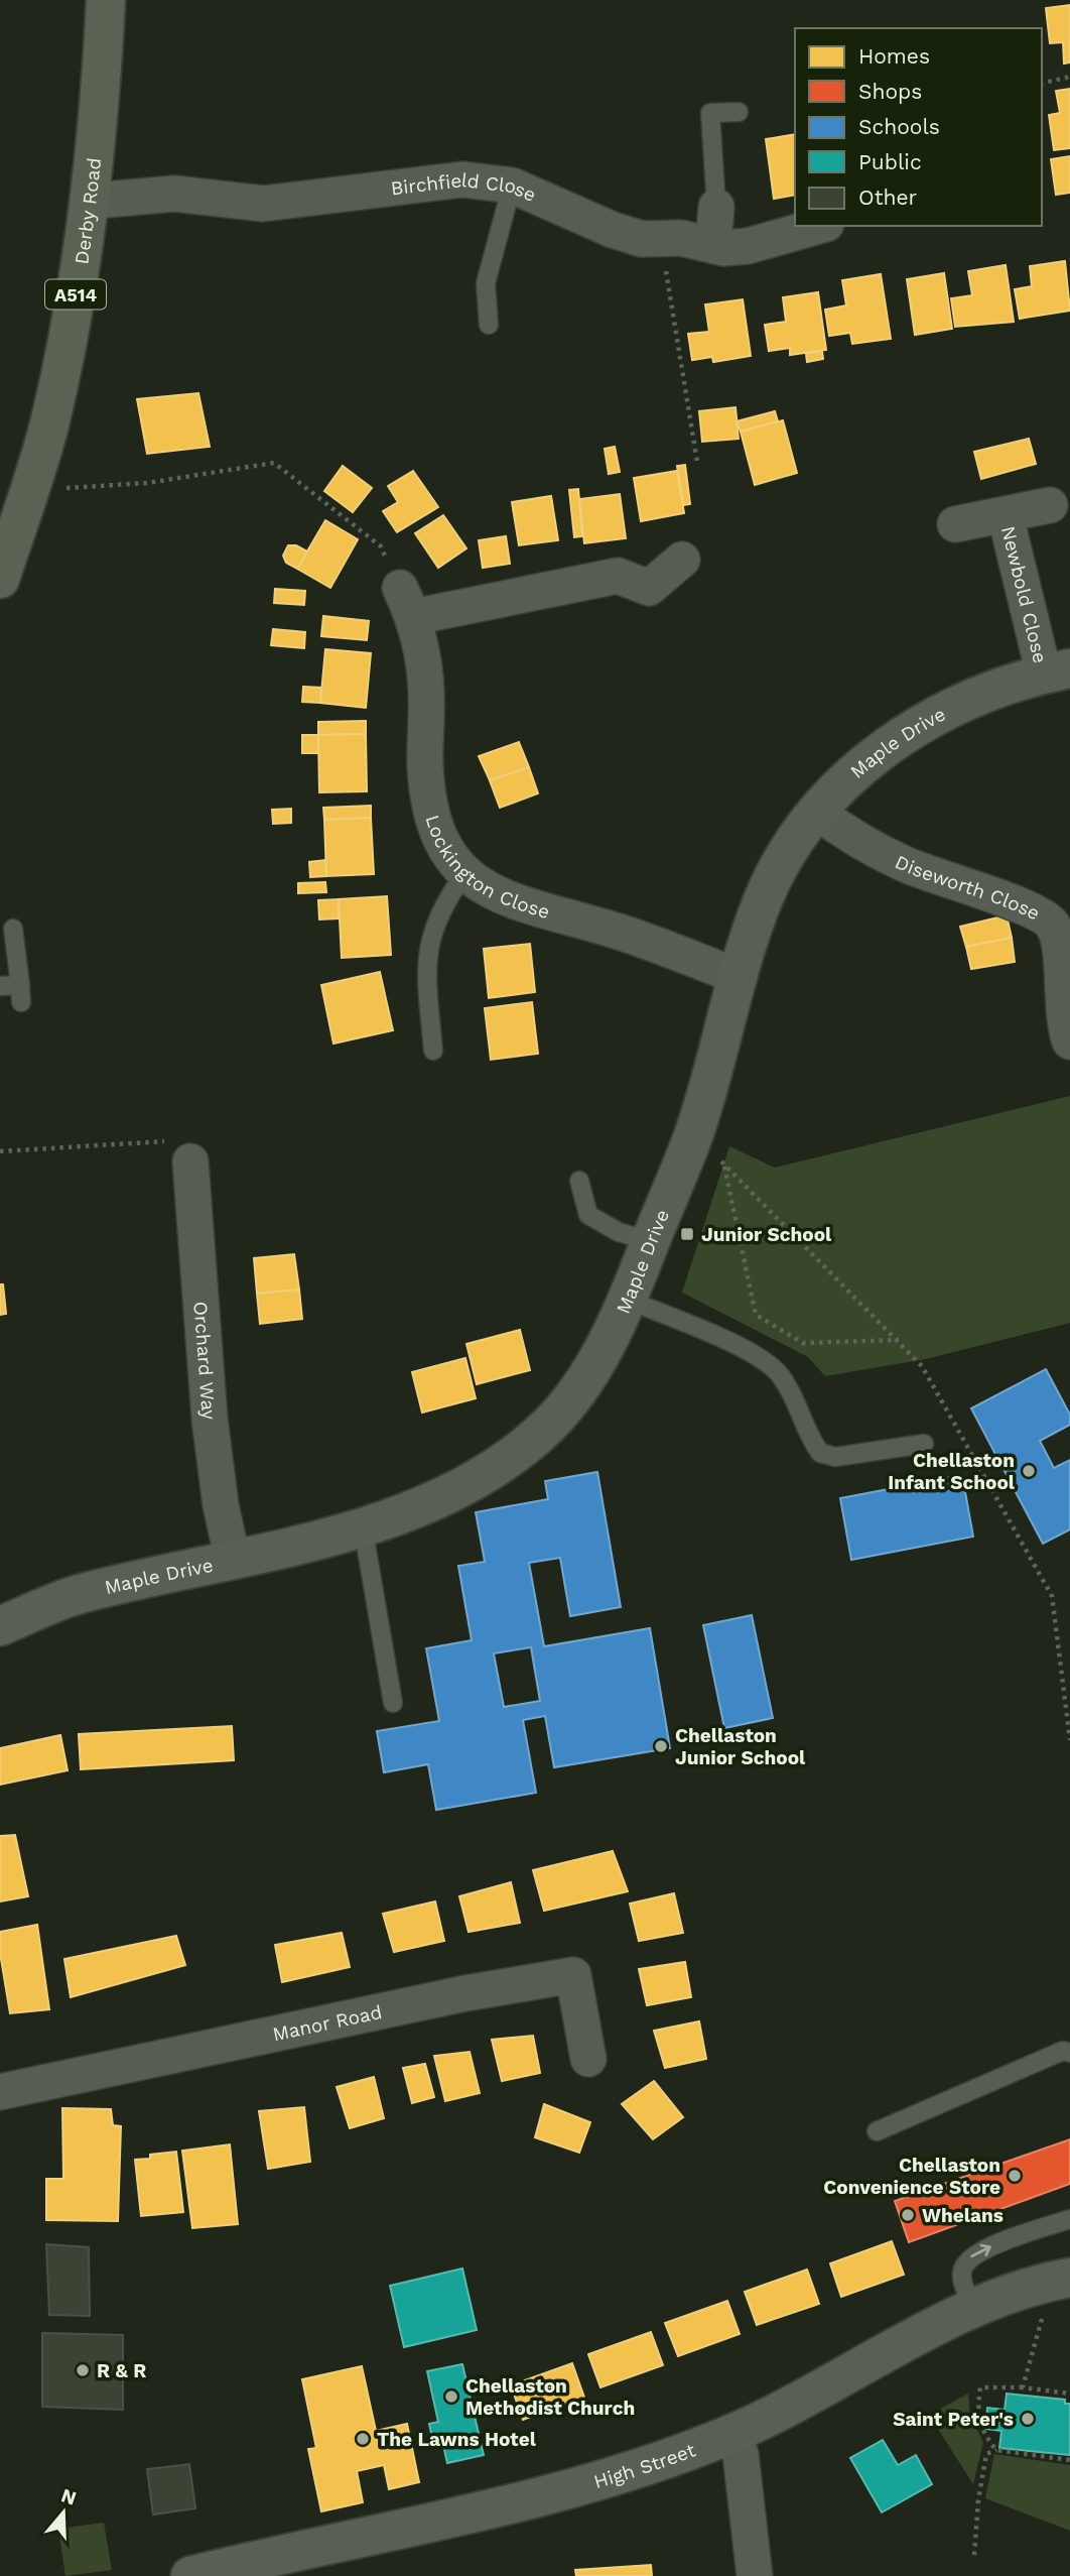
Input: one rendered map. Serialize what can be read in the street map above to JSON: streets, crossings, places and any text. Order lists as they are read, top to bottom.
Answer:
{
  "streets": {
    "main road": ["Derby Road", "A514"],
    "street": [
      "Birchfield Close",
      "Newbold Close",
      "Maple Drive",
      "Lockington Close",
      "Diseworth Close",
      "Orchard Way",
      "Manor Road",
      "High Street"
    ]
  },
  "crossings": [
    ["Birchfield Close", "Derby Road"],
    ["Newbold Close", "Maple Drive"],
    ["Maple Drive", "Lockington Close"],
    ["Maple Drive", "Diseworth Close"],
    ["Maple Drive", "Orchard Way"]
  ],
  "places": {
    "transit": ["Junior School"],
    "other": [
      "Chellaston Infant School",
      "Chellaston Junior School",
      "Chellaston Convenience Store",
      "Whelans",
      "R & R",
      "Chellaston Methodist Church",
      "Saint Peter's",
      "The Lawns Hotel"
    ]
  },
  "legend": [
    "Homes",
    "Shops",
    "Schools",
    "Public",
    "Other"
  ],
  "north": "top"
}
